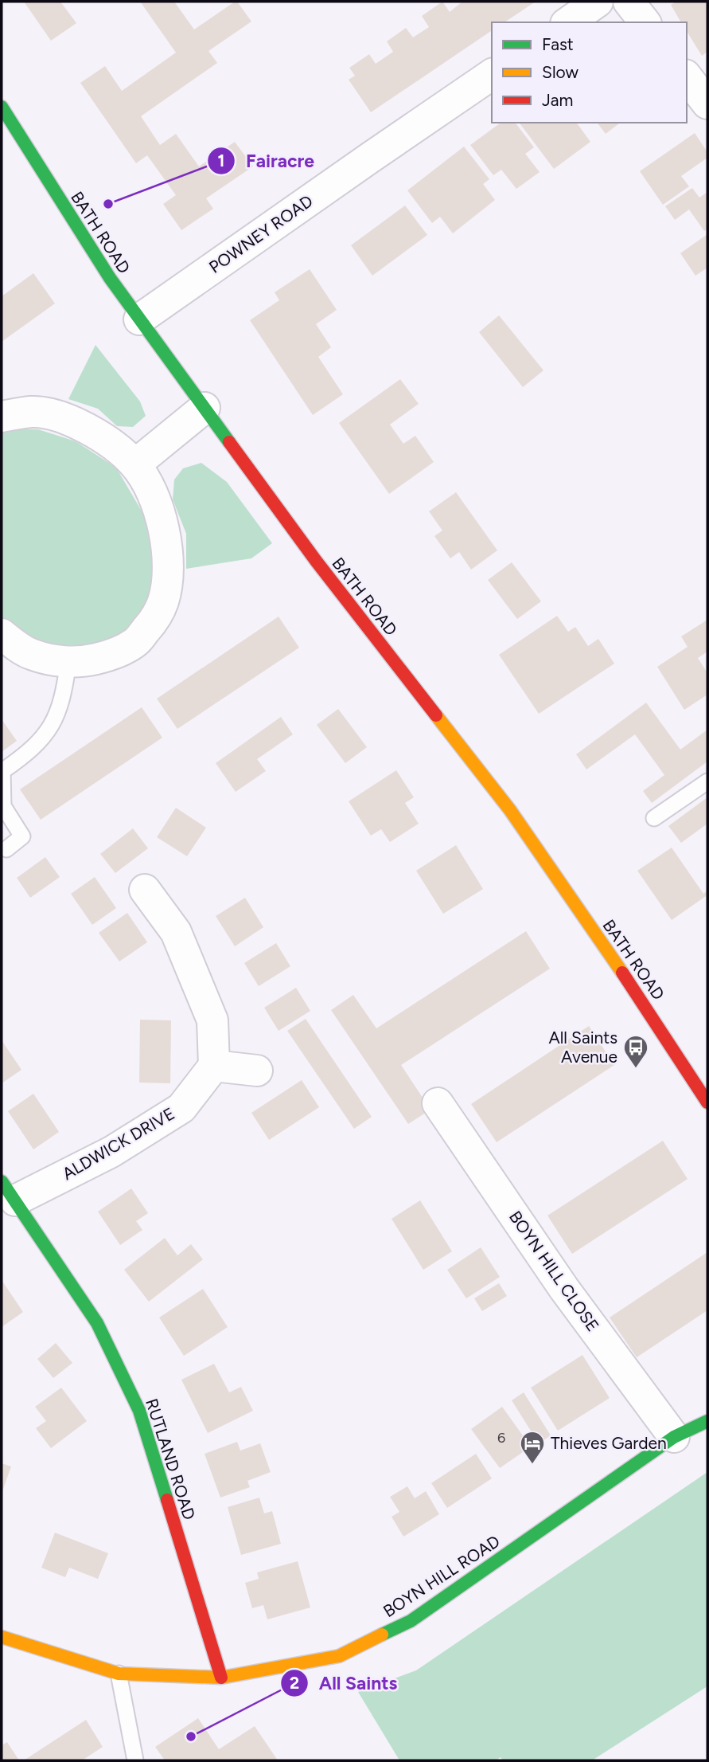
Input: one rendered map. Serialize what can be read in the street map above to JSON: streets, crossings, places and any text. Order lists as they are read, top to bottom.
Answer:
{
  "streets": {
    "street": [
      "BATH ROAD",
      "POWNEY ROAD",
      "ALDWICK DRIVE",
      "BOYN HILL CLOSE",
      "RUTLAND ROAD",
      "BOYN HILL ROAD"
    ]
  },
  "crossings": [
    ["BATH ROAD", "POWNEY ROAD"],
    ["ALDWICK DRIVE", "RUTLAND ROAD"],
    ["BOYN HILL CLOSE", "BOYN HILL ROAD"],
    ["RUTLAND ROAD", "BOYN HILL ROAD"]
  ],
  "places": {
    "other": ["Fairacre", "All Saints"],
    "bus stop": ["All Saints Avenue"],
    "hotel": ["Thieves Garden"]
  },
  "house_numbers": ["6"],
  "legend": ["Fast", "Slow", "Jam"]
}
